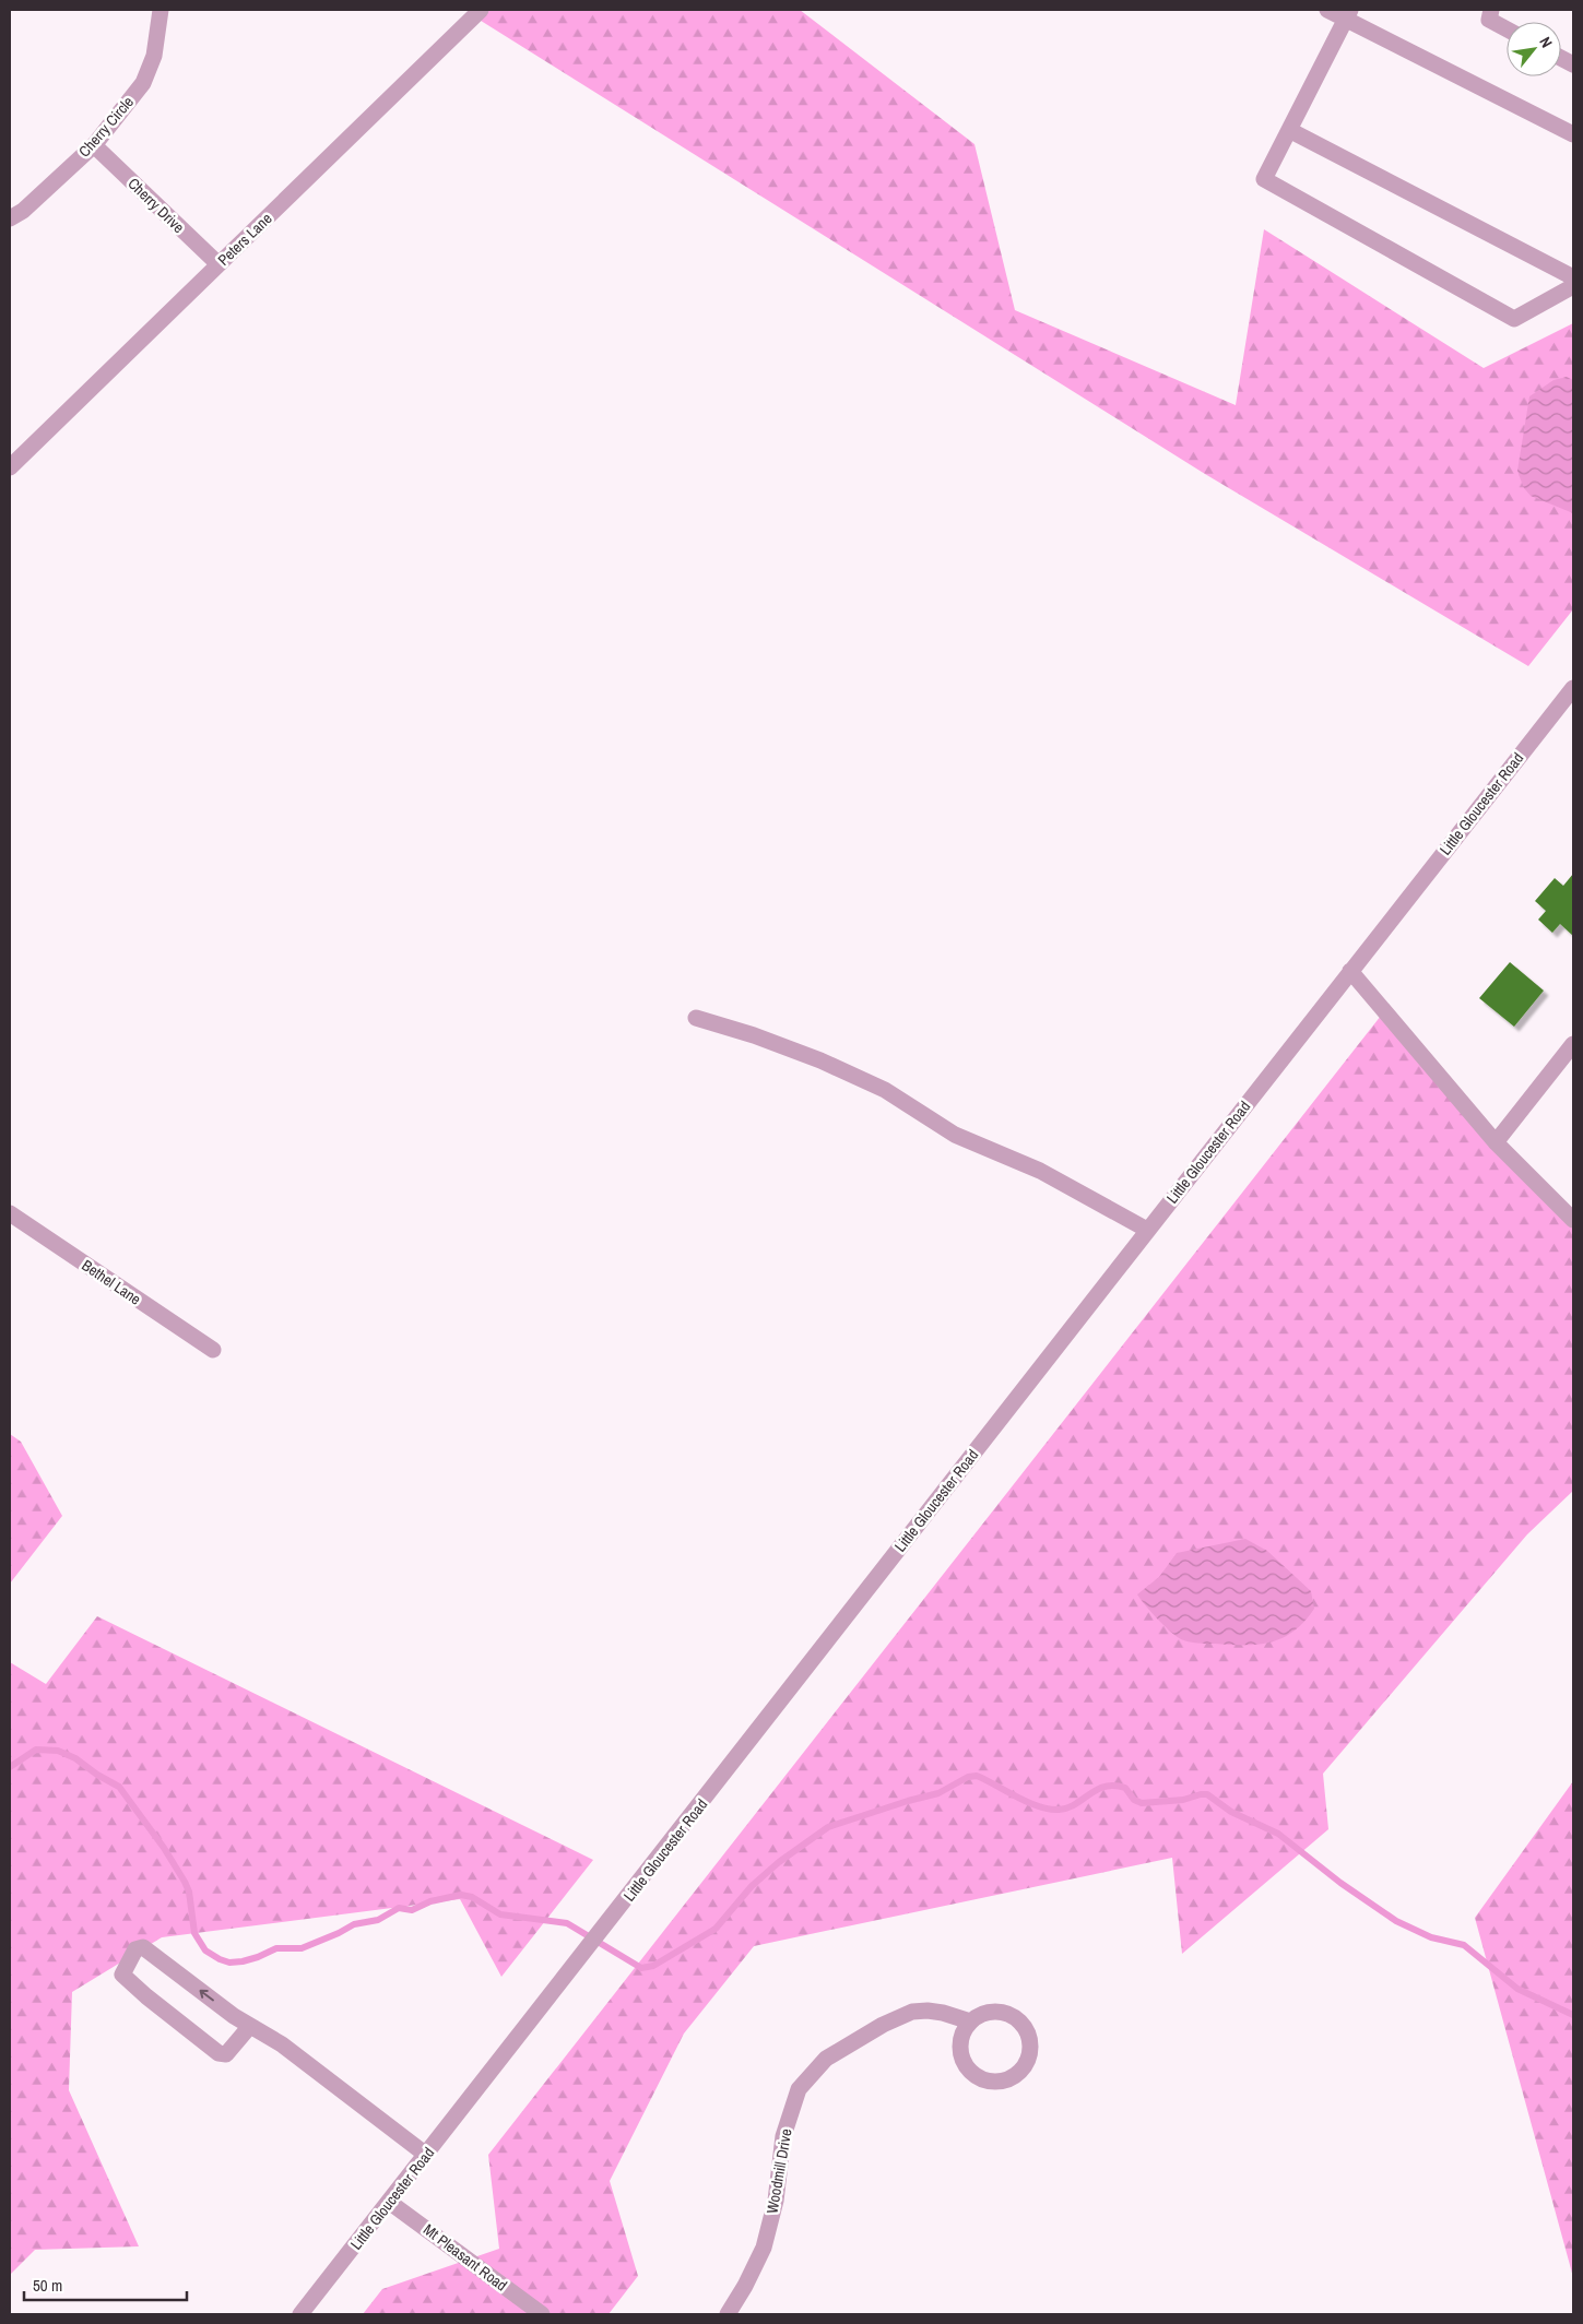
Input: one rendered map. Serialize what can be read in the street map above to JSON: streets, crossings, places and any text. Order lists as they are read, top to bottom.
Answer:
{
  "streets": {
    "street": [
      "Cherry Circle",
      "Cherry Drive",
      "Peters Lane",
      "Little Gloucester Road",
      "Bethel Lane",
      "Woodmill Drive",
      "Mt Pleasant Road"
    ]
  },
  "crossings": [
    ["Cherry Circle", "Cherry Drive"],
    ["Cherry Drive", "Peters Lane"],
    ["Little Gloucester Road", "Mt Pleasant Road"]
  ],
  "scale_bar": "50 m",
  "north": "top right"
}
